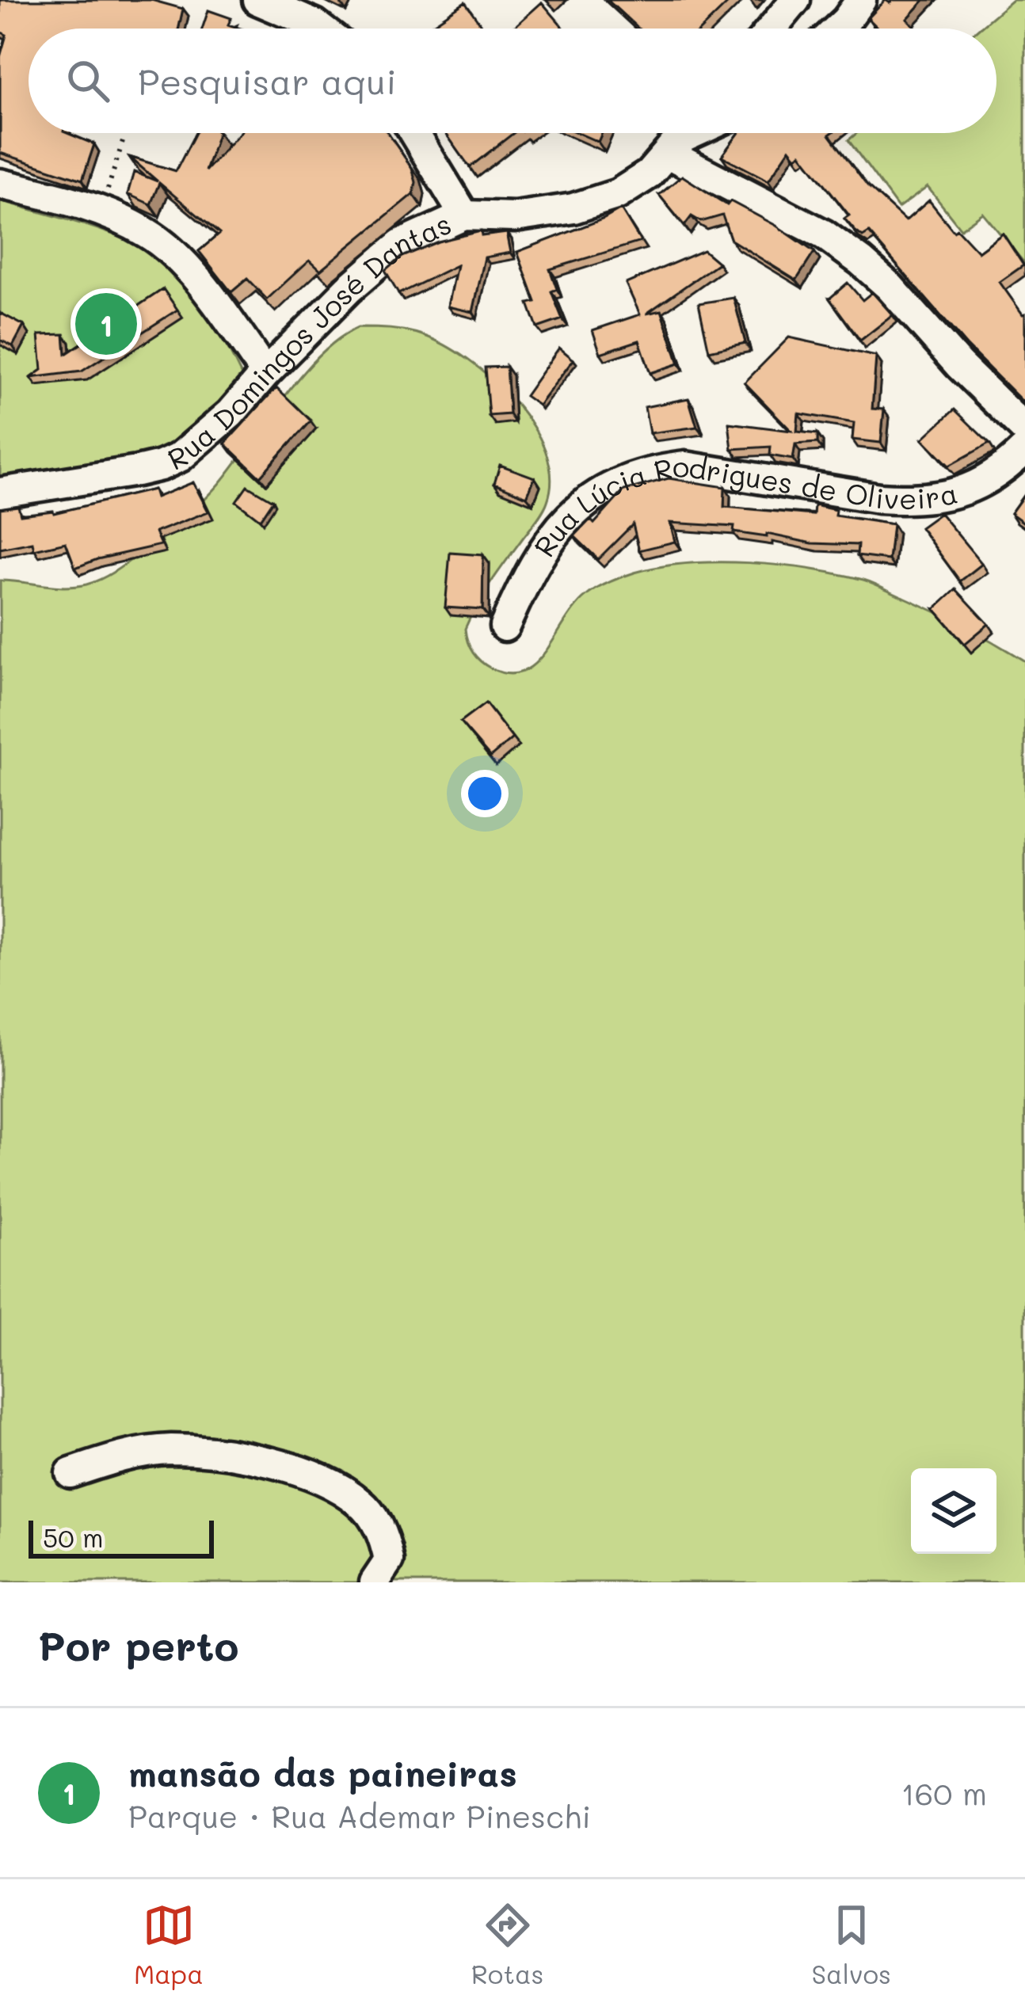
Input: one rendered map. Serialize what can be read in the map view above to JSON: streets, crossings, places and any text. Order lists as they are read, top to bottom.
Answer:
{
  "streets": {
    "street": ["Rua Domingos José Dantas", "Rua Lúcia Rodrigues de Oliveira"]
  },
  "scale_bar": "50 m",
  "page": {
    "search": "Pesquisar aqui",
    "pins": "1",
    "scale": "50 m",
    "heading": "Por perto",
    "list": [
      {
        "mark": "1",
        "name": "mansão das paineiras",
        "note": "Parque · Rua Ademar Pineschi",
        "value": "160 m"
      }
    ],
    "nav": ["Mapa", "Rotas", "Salvos"]
  }
}
